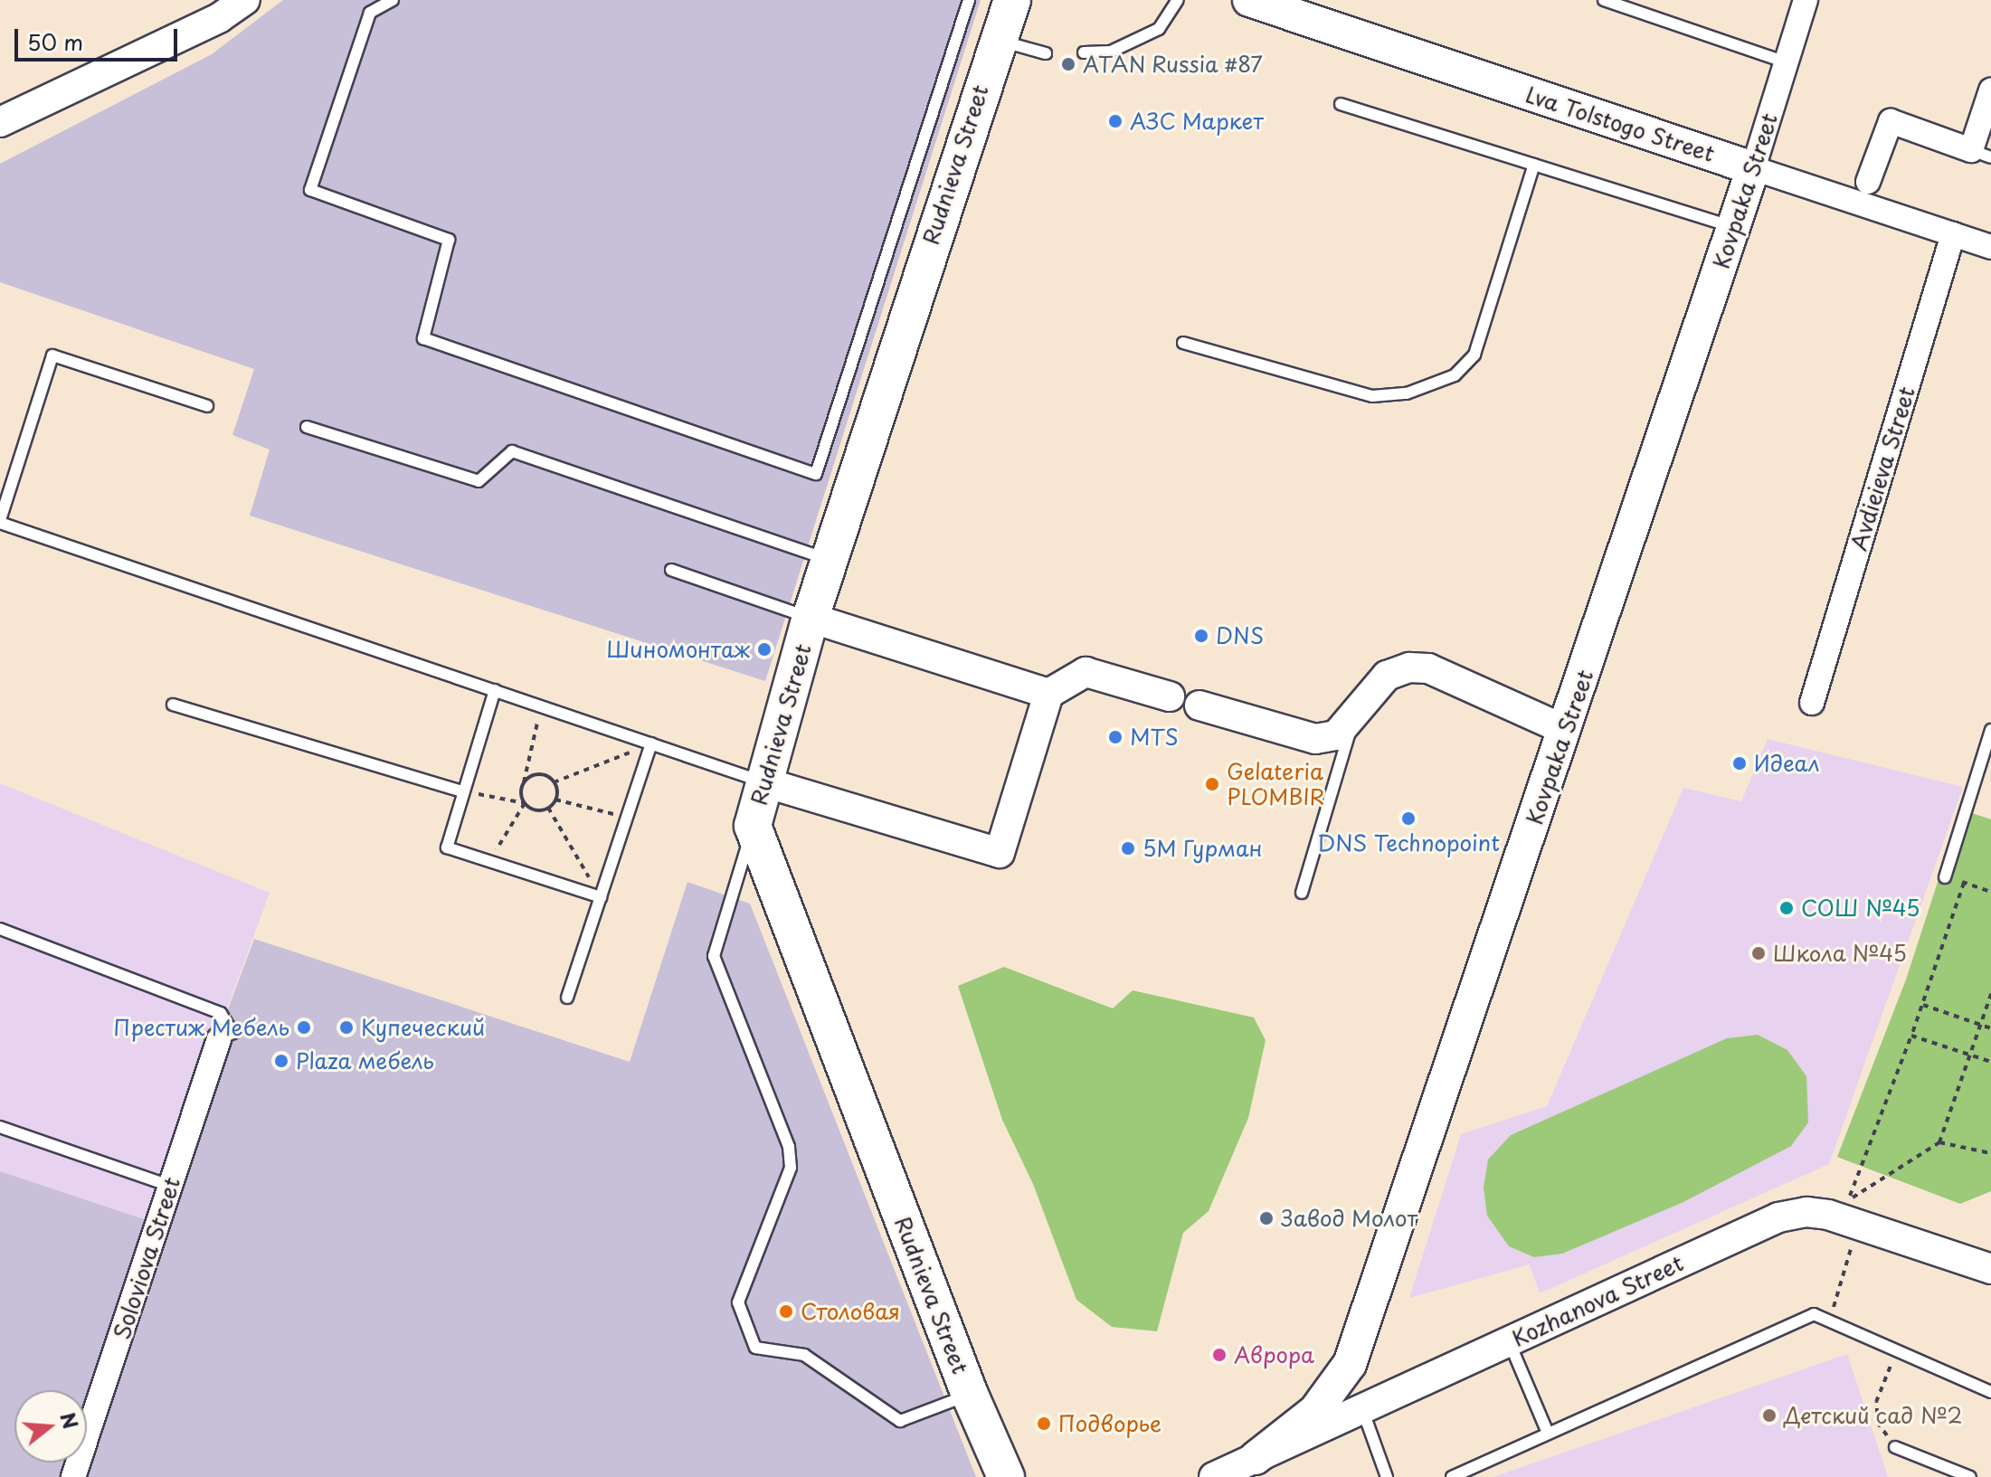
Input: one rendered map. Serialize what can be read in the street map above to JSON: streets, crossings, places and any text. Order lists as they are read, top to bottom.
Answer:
{
  "streets": {
    "main road": ["Lva Tolstogo Street", "Rudnieva Street", "Kovpaka Street"],
    "street": ["Avdieieva Street", "Soloviova Street", "Kozhanova Street"]
  },
  "crossings": [
    ["Lva Tolstogo Street", "Kovpaka Street"],
    ["Lva Tolstogo Street", "Avdieieva Street"],
    ["Kovpaka Street", "Kozhanova Street"]
  ],
  "places": [
    "ATAN Russia #87",
    "АЗС Маркет",
    "DNS",
    "Шиномонтаж",
    "MTS",
    "Идеал",
    "Gelateria PLOMBIR",
    "DNS Technopoint",
    "5М Гурман",
    "СОШ №45",
    "Школа №45",
    "Престиж Мебель",
    "Купеческий",
    "Plaza мебель",
    "Завод Молот",
    "Столовая",
    "Аврора",
    "Детский сад №2",
    "Подворье"
  ],
  "scale_bar": "50 m",
  "north": "right"
}
